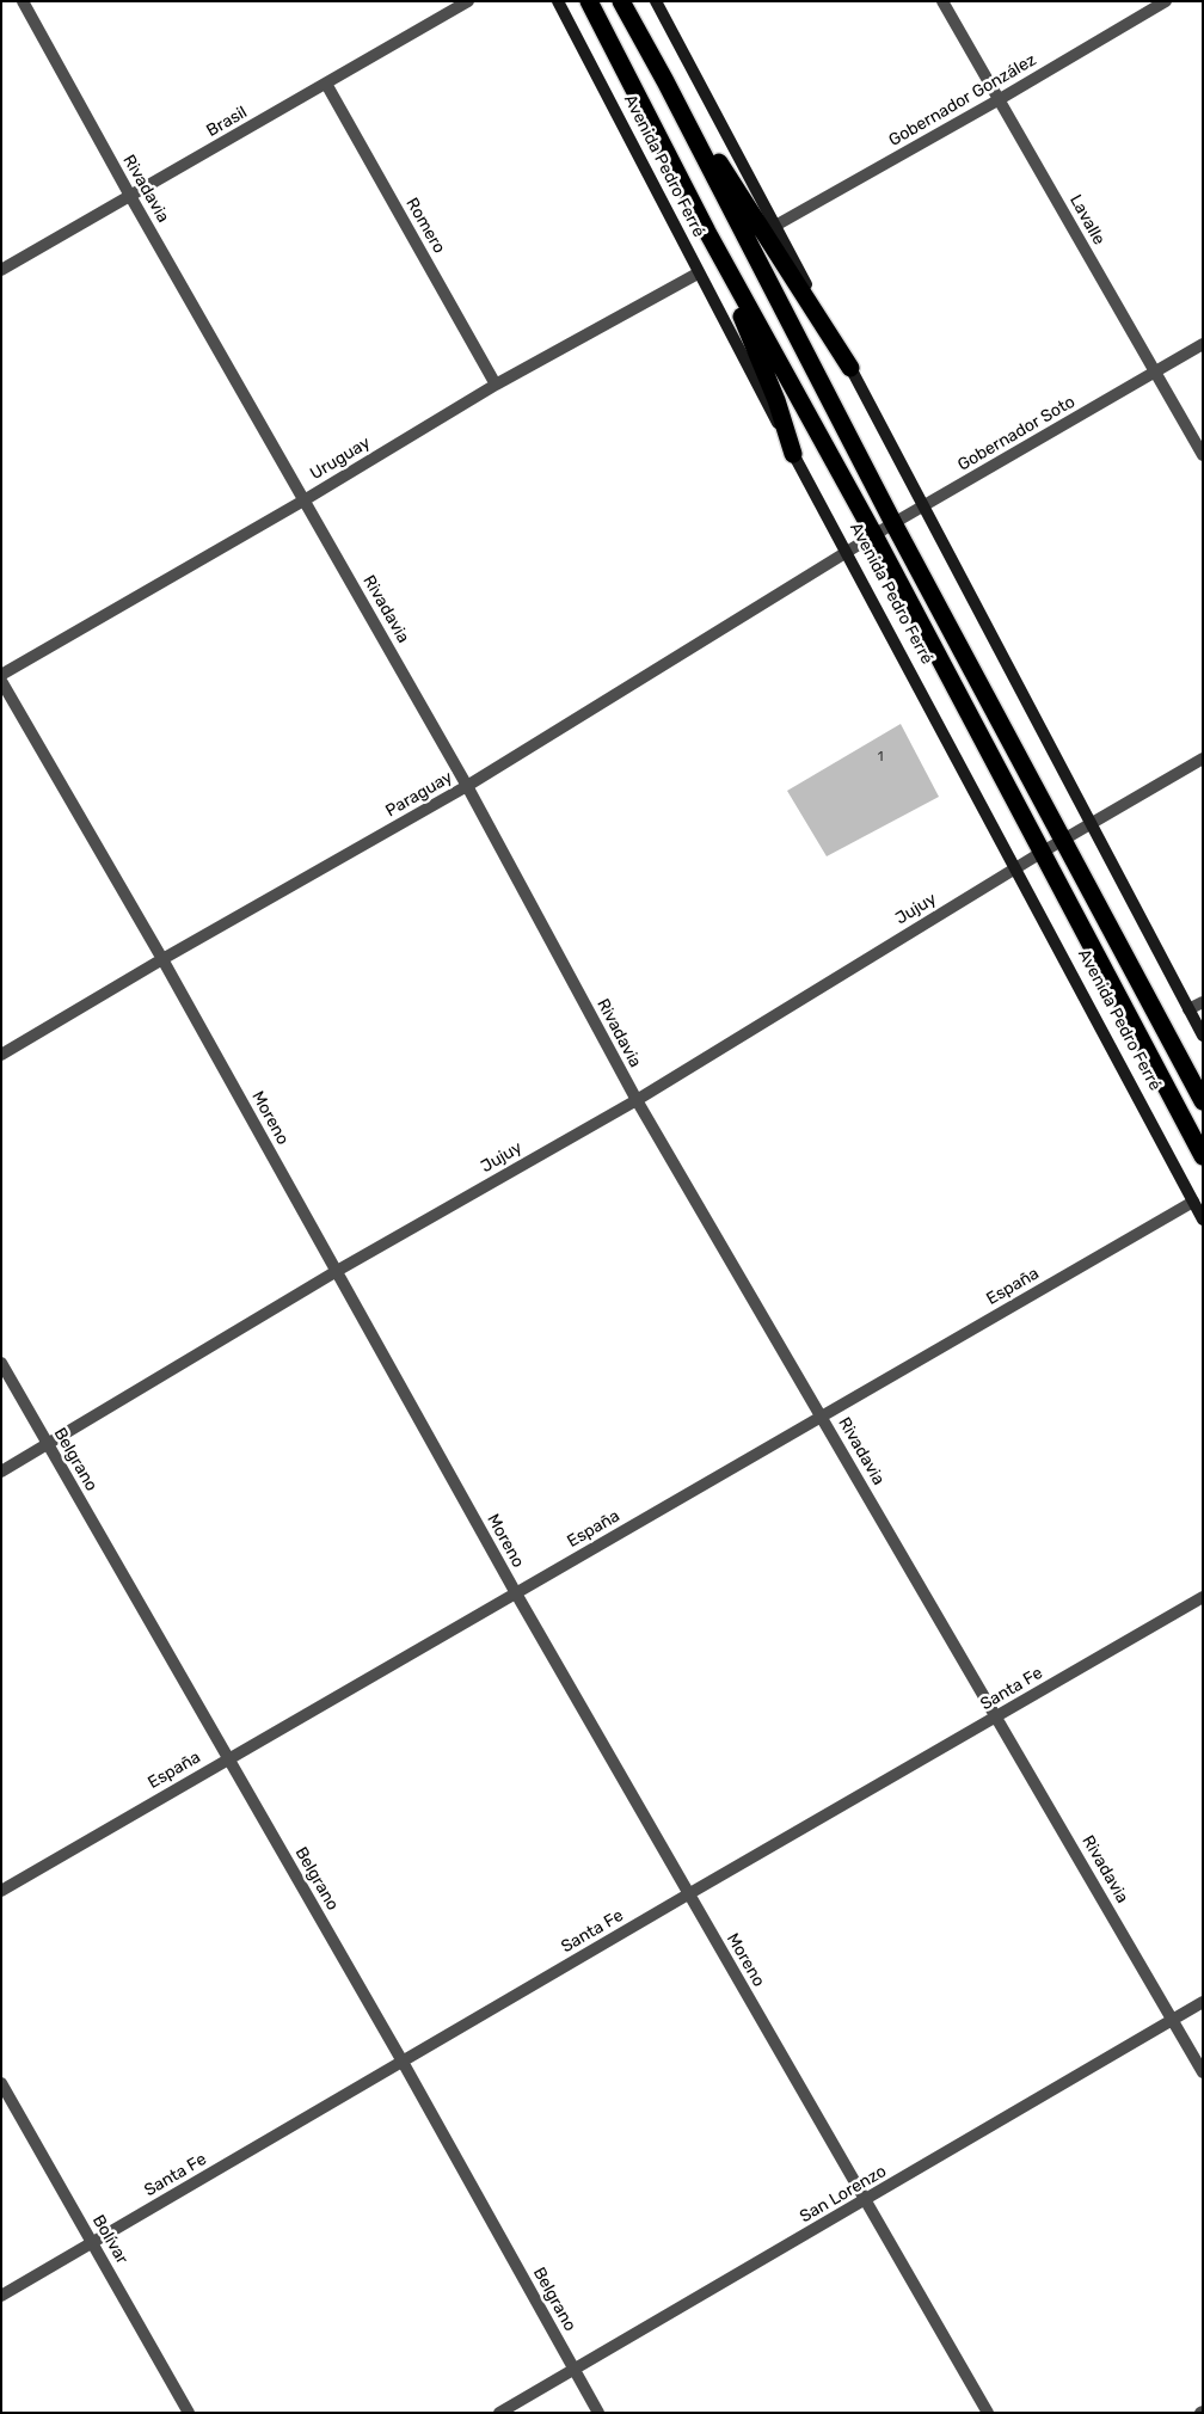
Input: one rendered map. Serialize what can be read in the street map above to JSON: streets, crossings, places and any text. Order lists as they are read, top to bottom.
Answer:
{
  "streets": {
    "highway": ["Avenida Pedro Ferré"],
    "street": [
      "Gobernador González",
      "Brasil",
      "Rivadavia",
      "Lavalle",
      "Romero",
      "Gobernador Soto",
      "Uruguay",
      "Paraguay",
      "Jujuy",
      "Moreno",
      "España",
      "Belgrano",
      "Santa Fe",
      "San Lorenzo",
      "Bolívar"
    ]
  },
  "crossings": [
    ["Gobernador González", "Lavalle"],
    ["Brasil", "Rivadavia"],
    ["Brasil", "Romero"],
    ["Avenida Pedro Ferré", "Gobernador Soto"],
    ["Avenida Pedro Ferré", "Uruguay"],
    ["Avenida Pedro Ferré", "Paraguay"],
    ["Avenida Pedro Ferré", "Jujuy"],
    ["Avenida Pedro Ferré", "España"],
    ["Rivadavia", "Uruguay"],
    ["Rivadavia", "Paraguay"],
    ["Rivadavia", "Jujuy"],
    ["Rivadavia", "España"],
    ["Rivadavia", "Santa Fe"],
    ["Rivadavia", "San Lorenzo"],
    ["Lavalle", "Gobernador Soto"],
    ["Romero", "Uruguay"],
    ["Gobernador Soto", "Paraguay"],
    ["Paraguay", "Moreno"],
    ["Jujuy", "Moreno"],
    ["Jujuy", "Belgrano"],
    ["Moreno", "España"],
    ["Moreno", "Santa Fe"],
    ["Moreno", "San Lorenzo"],
    ["España", "Belgrano"],
    ["Belgrano", "Santa Fe"],
    ["Belgrano", "San Lorenzo"],
    ["Santa Fe", "Bolívar"]
  ],
  "house_numbers": ["1"]
}
